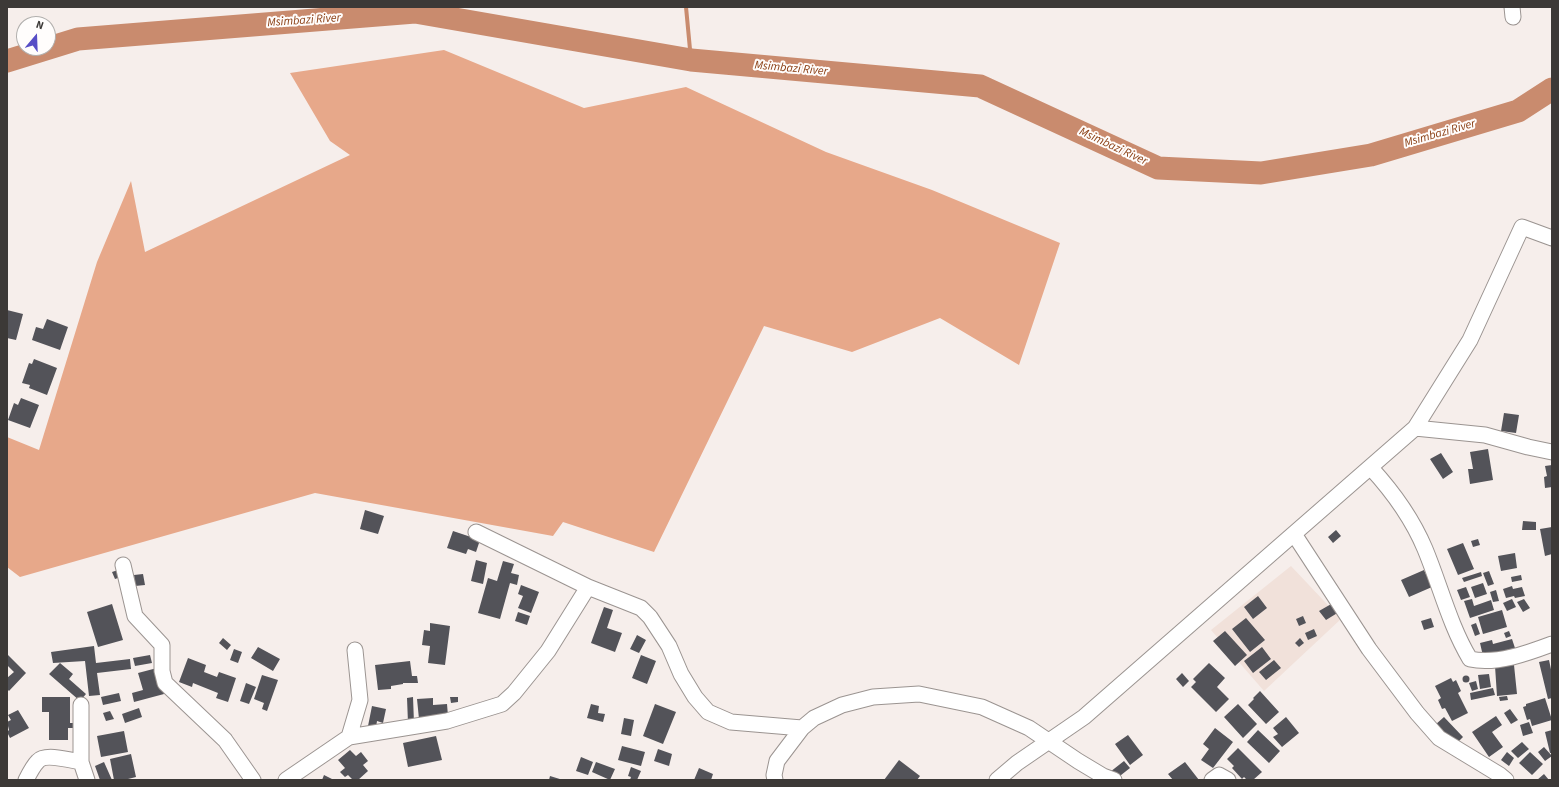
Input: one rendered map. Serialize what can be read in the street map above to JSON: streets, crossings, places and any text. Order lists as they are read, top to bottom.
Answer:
{
  "water": ["Msimbazi River"],
  "north": "top"
}
